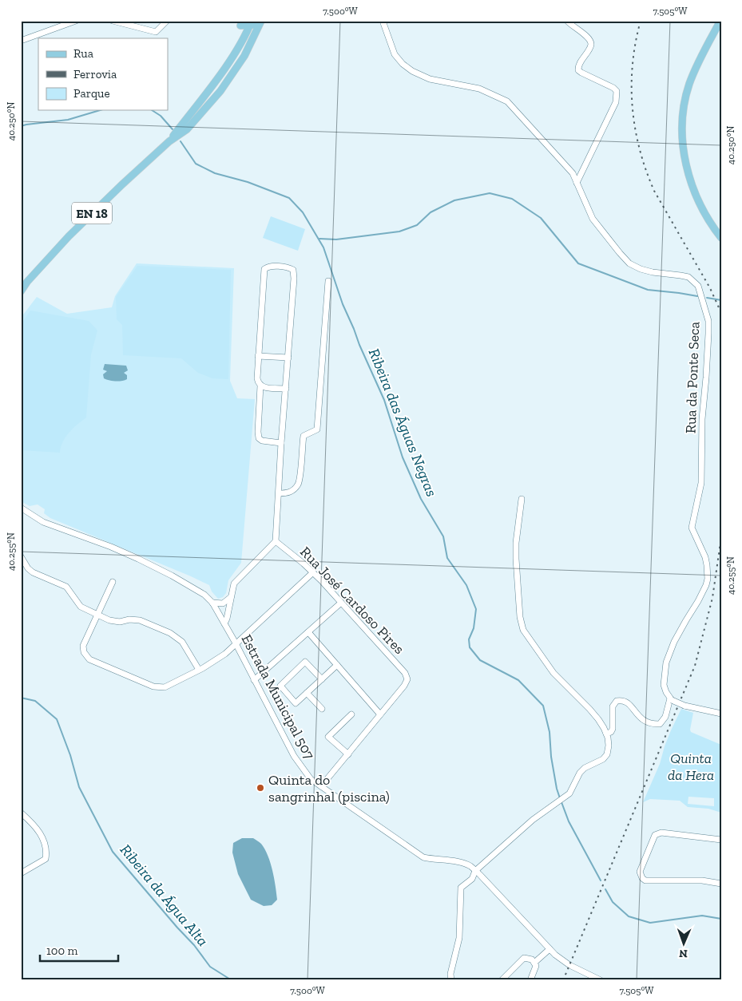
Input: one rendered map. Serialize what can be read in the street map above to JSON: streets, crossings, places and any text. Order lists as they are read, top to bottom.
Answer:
{
  "streets": {
    "main road": ["EN 18"],
    "street": ["Rua da Ponte Seca", "Rua José Cardoso Pires", "Estrada Municipal 507"]
  },
  "water": ["Ribeira das Águas Negras", "Ribeira da Água Alta"],
  "parks": ["Quinta da Hera"],
  "places": ["Quinta do sangrinhal (piscina)"],
  "legend": ["Rua", "Ferrovia", "Parque"],
  "scale_bar": "100 m",
  "north": "bottom",
  "coordinates": [
    "7.500°W",
    "7.505°W",
    "40.250°N",
    "40.255°N"
  ]
}
